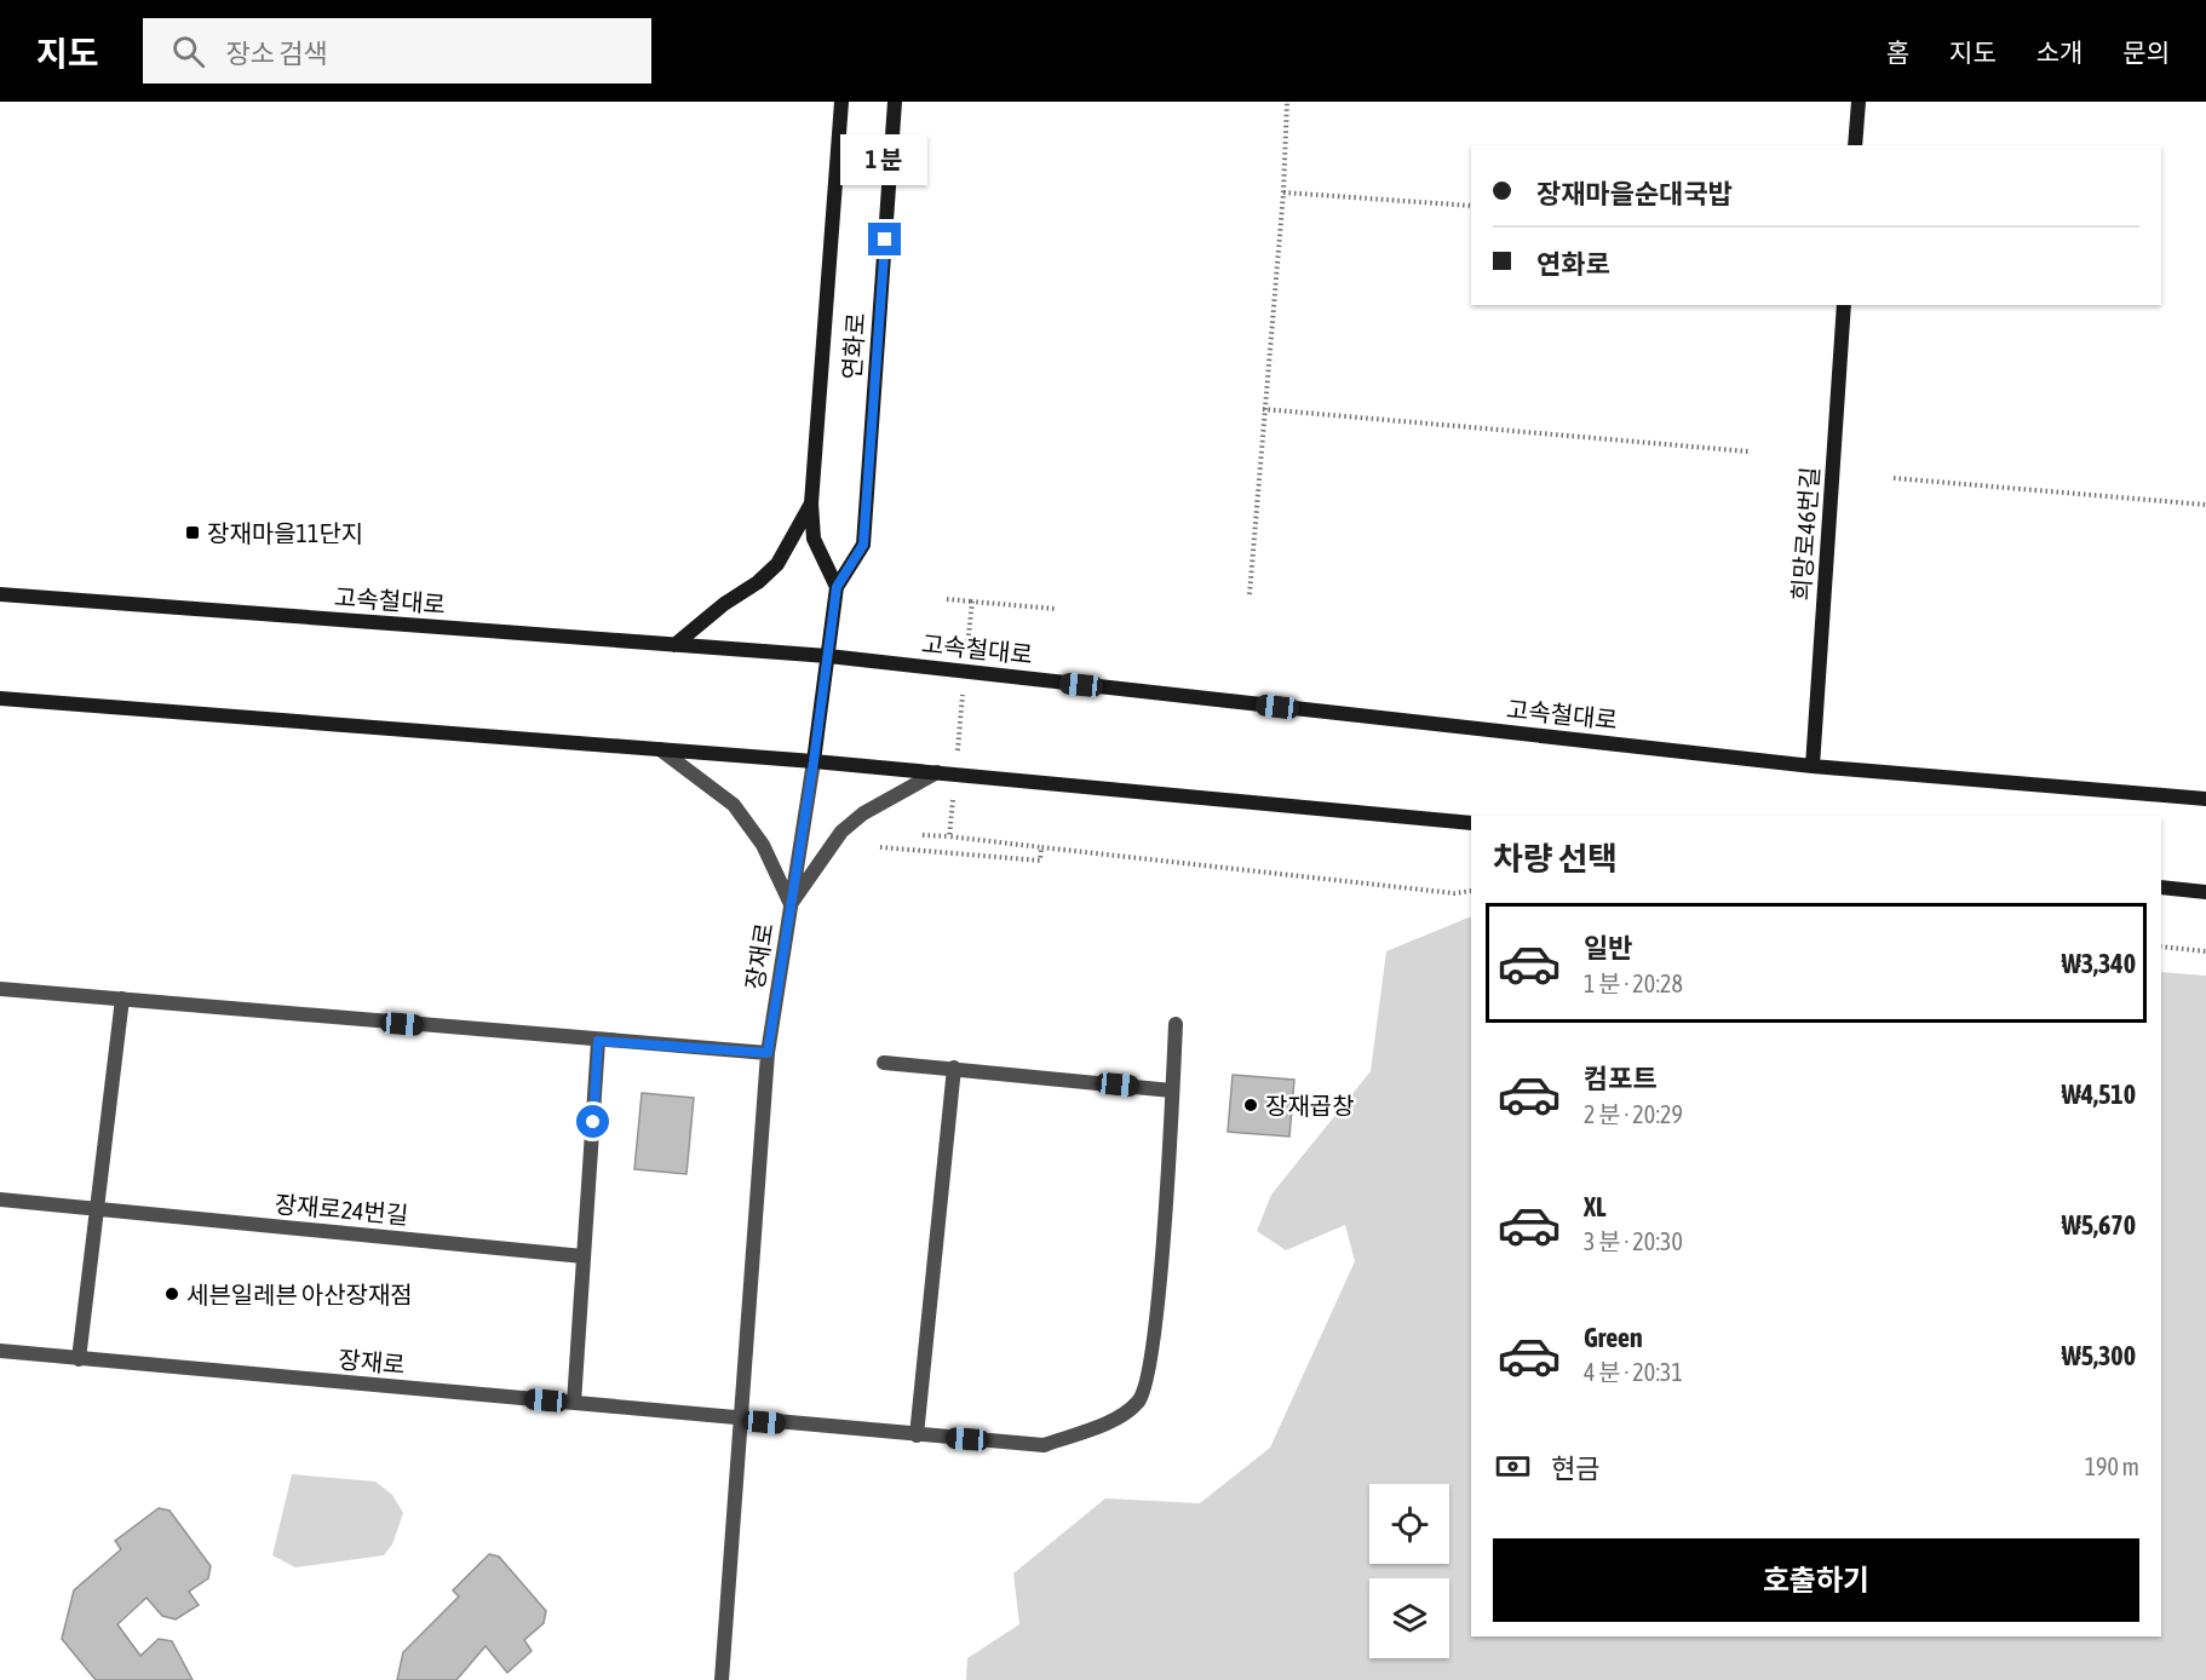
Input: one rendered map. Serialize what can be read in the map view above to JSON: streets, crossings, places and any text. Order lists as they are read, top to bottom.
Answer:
{
  "streets": {
    "main road": ["연화로", "희망로46번길", "고속철대로"],
    "street": ["장재로", "장재로24번길"]
  },
  "crossings": [
    ["연화로", "고속철대로"],
    ["연화로", "장재로"],
    ["희망로46번길", "고속철대로"]
  ],
  "places": {
    "transit": ["장재마을11단지"],
    "other": ["장재곱창", "세븐일레븐 아산장재점"]
  },
  "page": {
    "header": "지도",
    "search": "장소 검색",
    "nav": [
      "홈",
      "지도",
      "소개",
      "문의"
    ],
    "bubble": "1 분",
    "banner": ["장재마을순대국밥", "연화로"],
    "heading": "차량 선택",
    "list": [
      {
        "name": "일반",
        "note": "1 분 · 20:28",
        "value": "₩3,340"
      },
      {
        "name": "컴포트",
        "note": "2 분 · 20:29",
        "value": "₩4,510"
      },
      {
        "name": "XL",
        "note": "3 분 · 20:30",
        "value": "₩5,670"
      },
      {
        "name": "Green",
        "note": "4 분 · 20:31",
        "value": "₩5,300"
      }
    ],
    "pay": ["현금", "190 m"],
    "buttons": "호출하기"
  }
}
